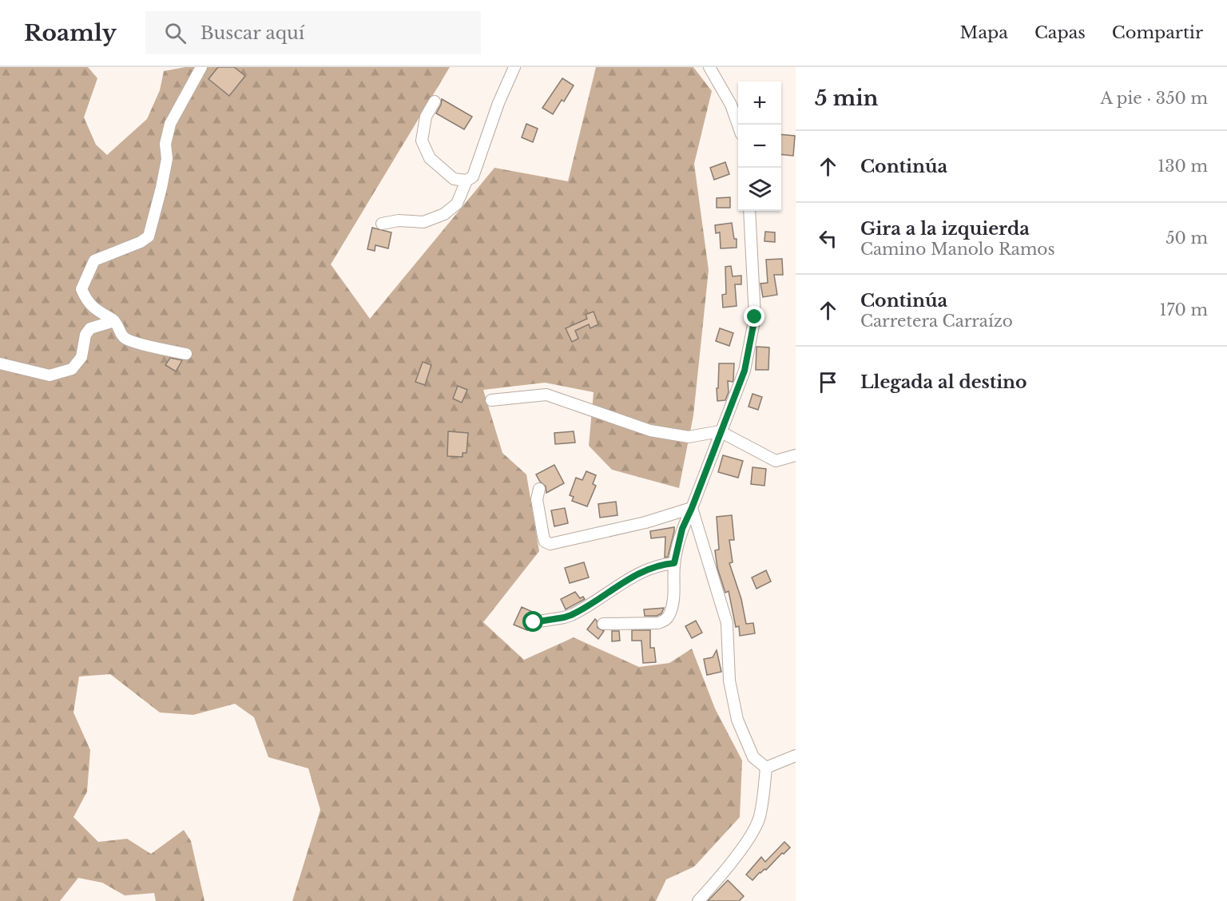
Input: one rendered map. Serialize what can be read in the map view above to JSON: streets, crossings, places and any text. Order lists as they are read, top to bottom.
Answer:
{
  "page": {
    "header": "Roamly",
    "search": "Buscar aquí",
    "nav": ["Mapa", "Capas", "Compartir"],
    "heading": ["5 min", "A pie · 350 m"],
    "map_buttons": ["+", "−"],
    "list": [
      ["Continúa", "130 m"],
      ["Gira a la izquierda", "Camino Manolo Ramos", "50 m"],
      ["Continúa", "Carretera Carraízo", "170 m"],
      "Llegada al destino"
    ]
  }
}
